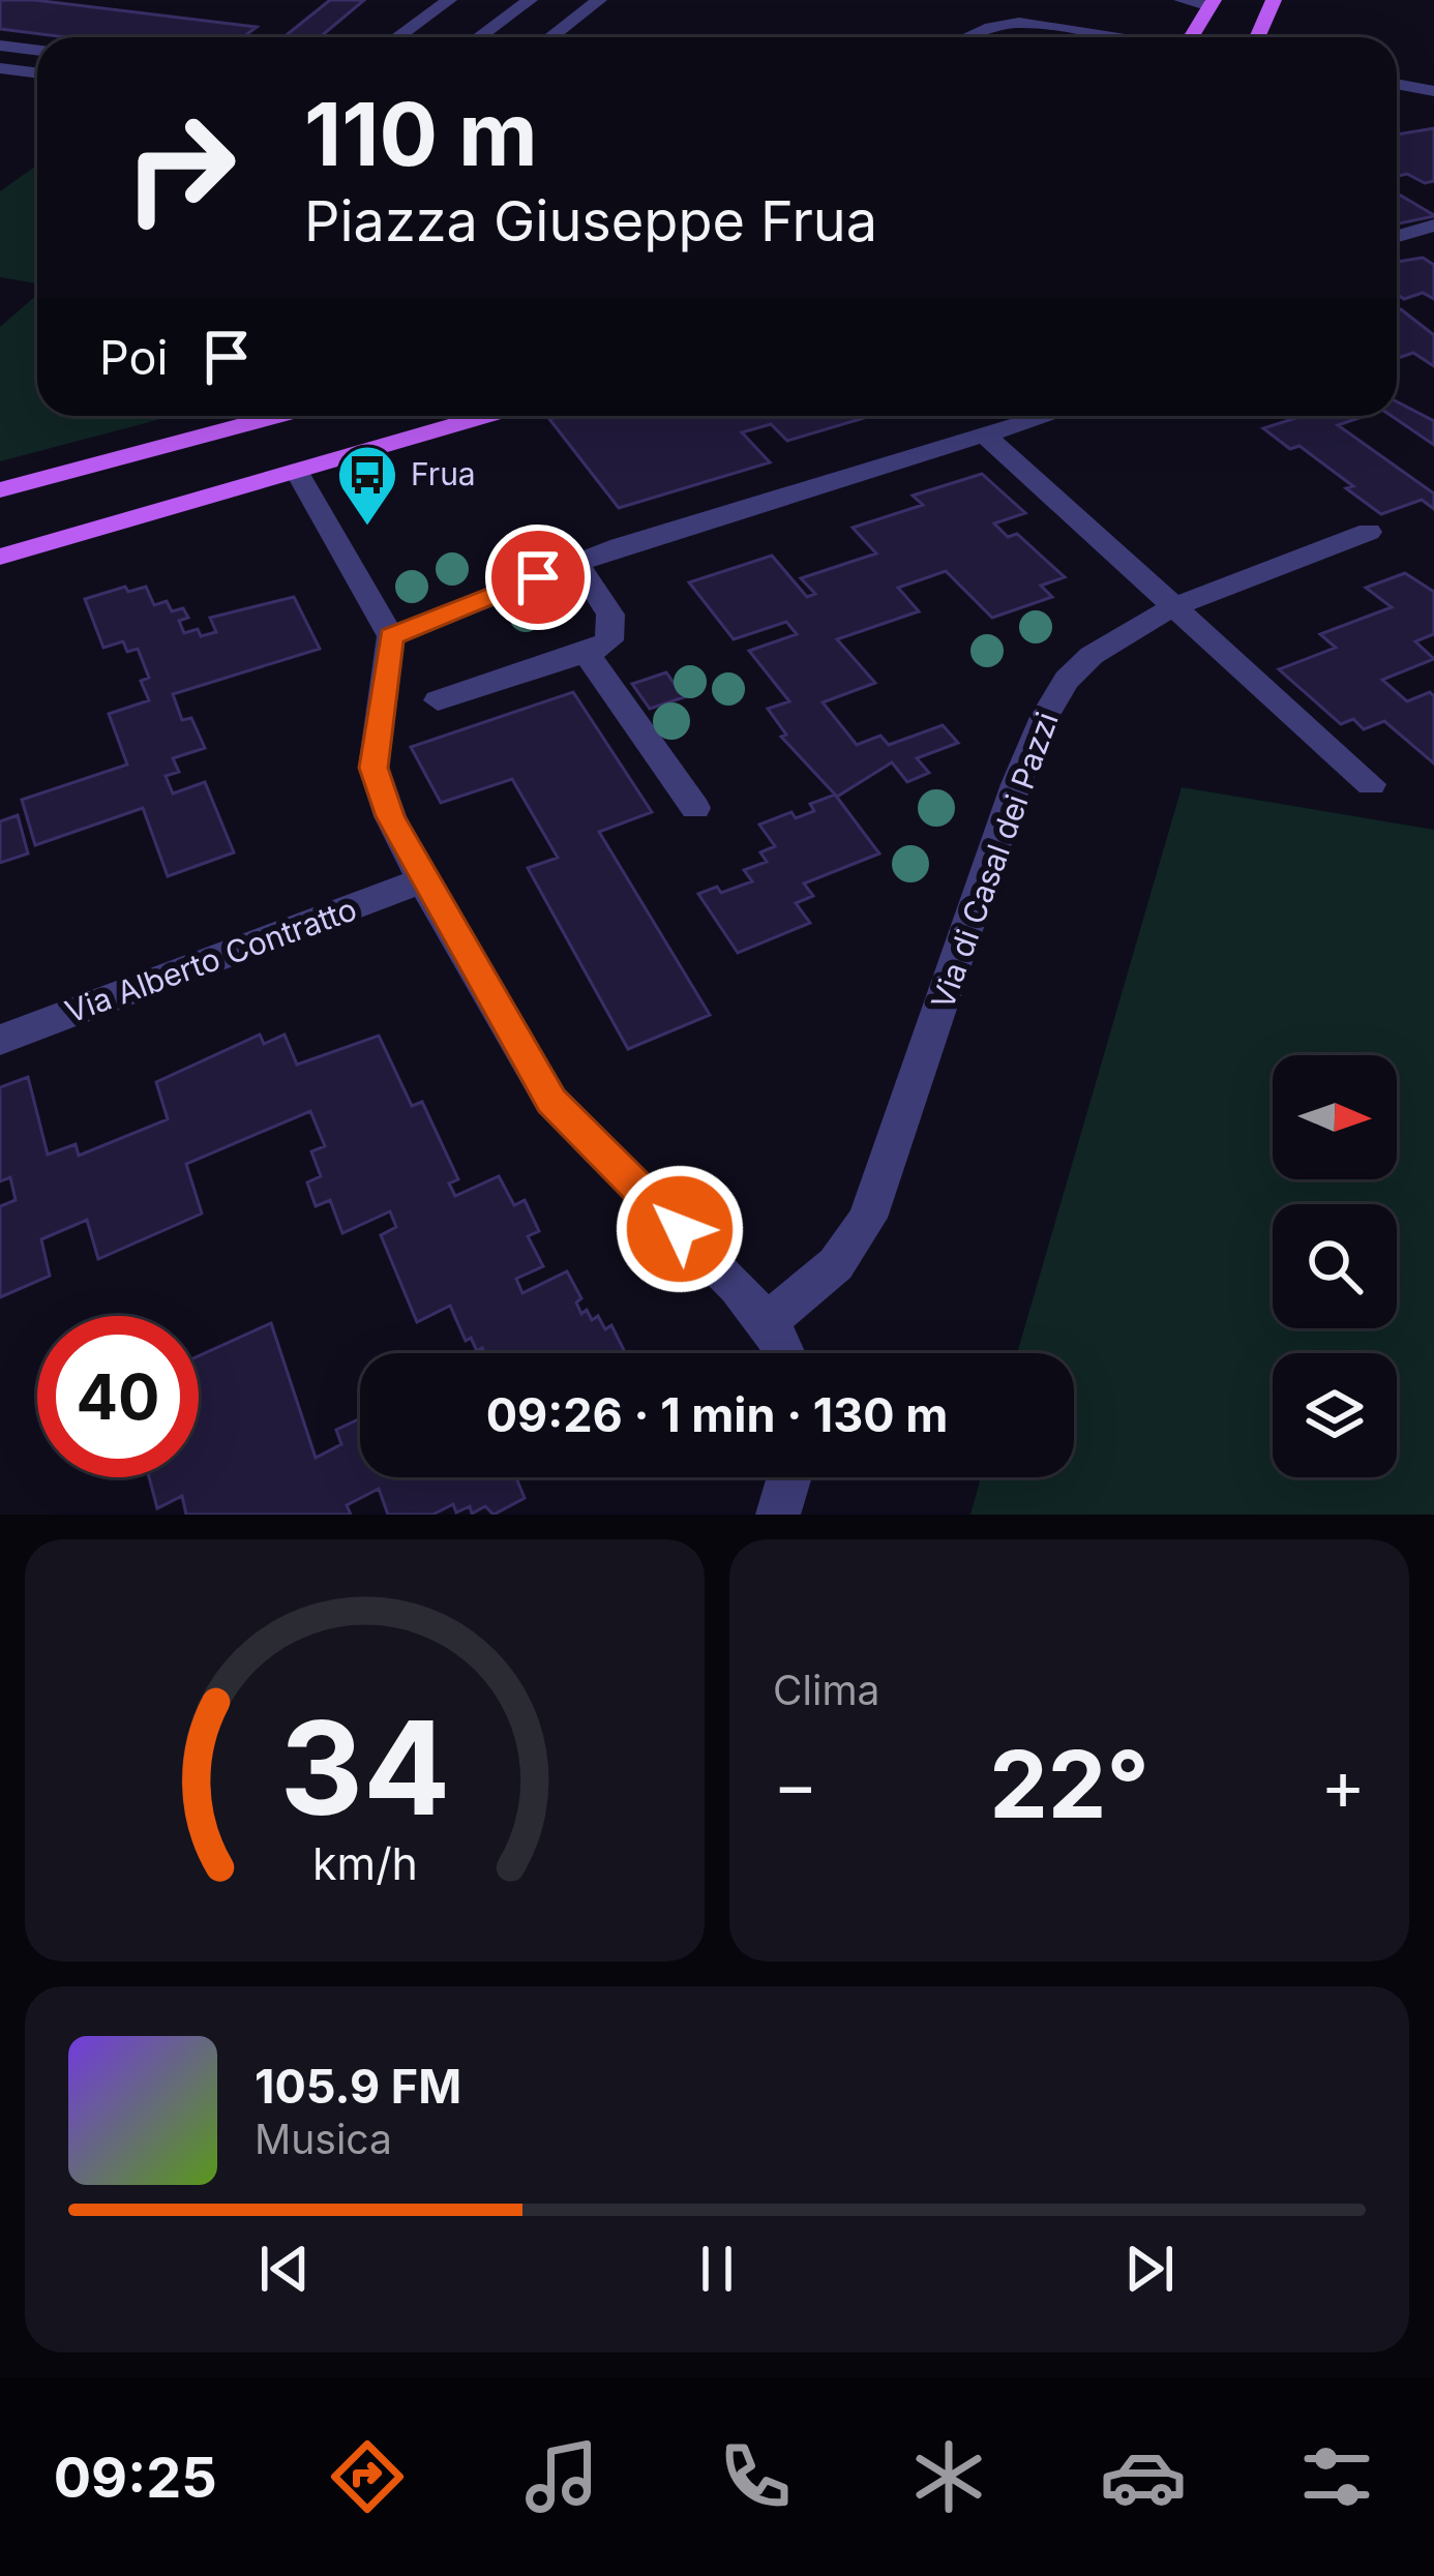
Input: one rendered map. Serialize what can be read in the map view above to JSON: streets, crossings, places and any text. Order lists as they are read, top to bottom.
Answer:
{
  "streets": {
    "street": ["Via di Casal dei Pazzi", "Via Alberto Contratto"]
  },
  "places": {
    "bus stop": ["Frua"]
  },
  "north": "right",
  "page": {
    "turn": ["110 m", "Piazza Giuseppe Frua"],
    "then": "Poi",
    "limit": "40",
    "trip": "09:26 · 1 min · 130 m",
    "tile": "Clima",
    "heat": ["−", "22°", "+"],
    "song": ["105.9 FM", "Musica"],
    "tabs": "09:25",
    "gauge": ["34", "km/h"]
  }
}
